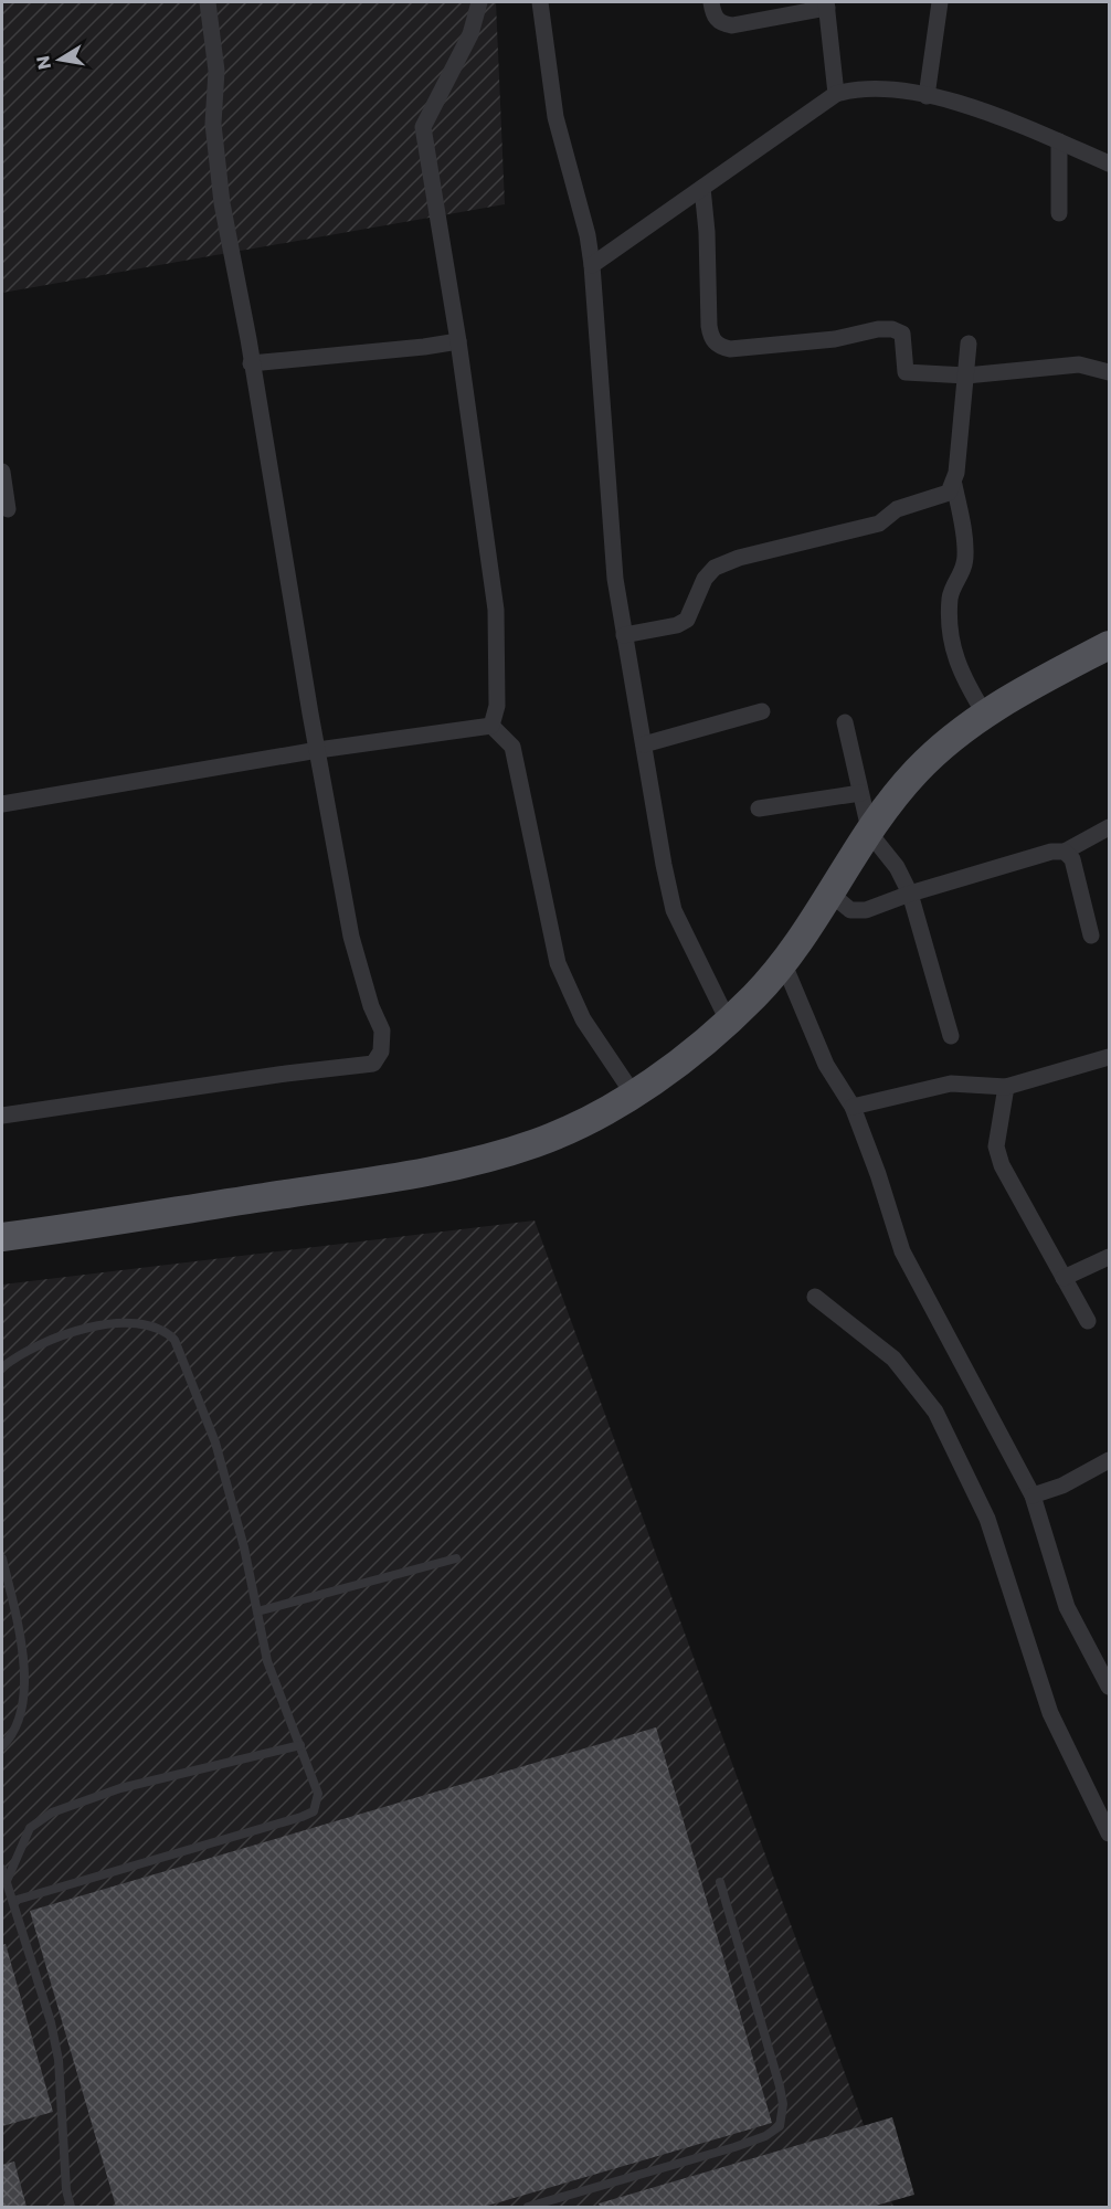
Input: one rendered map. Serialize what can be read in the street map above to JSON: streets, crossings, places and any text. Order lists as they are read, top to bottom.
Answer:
{
  "north": "left"
}
